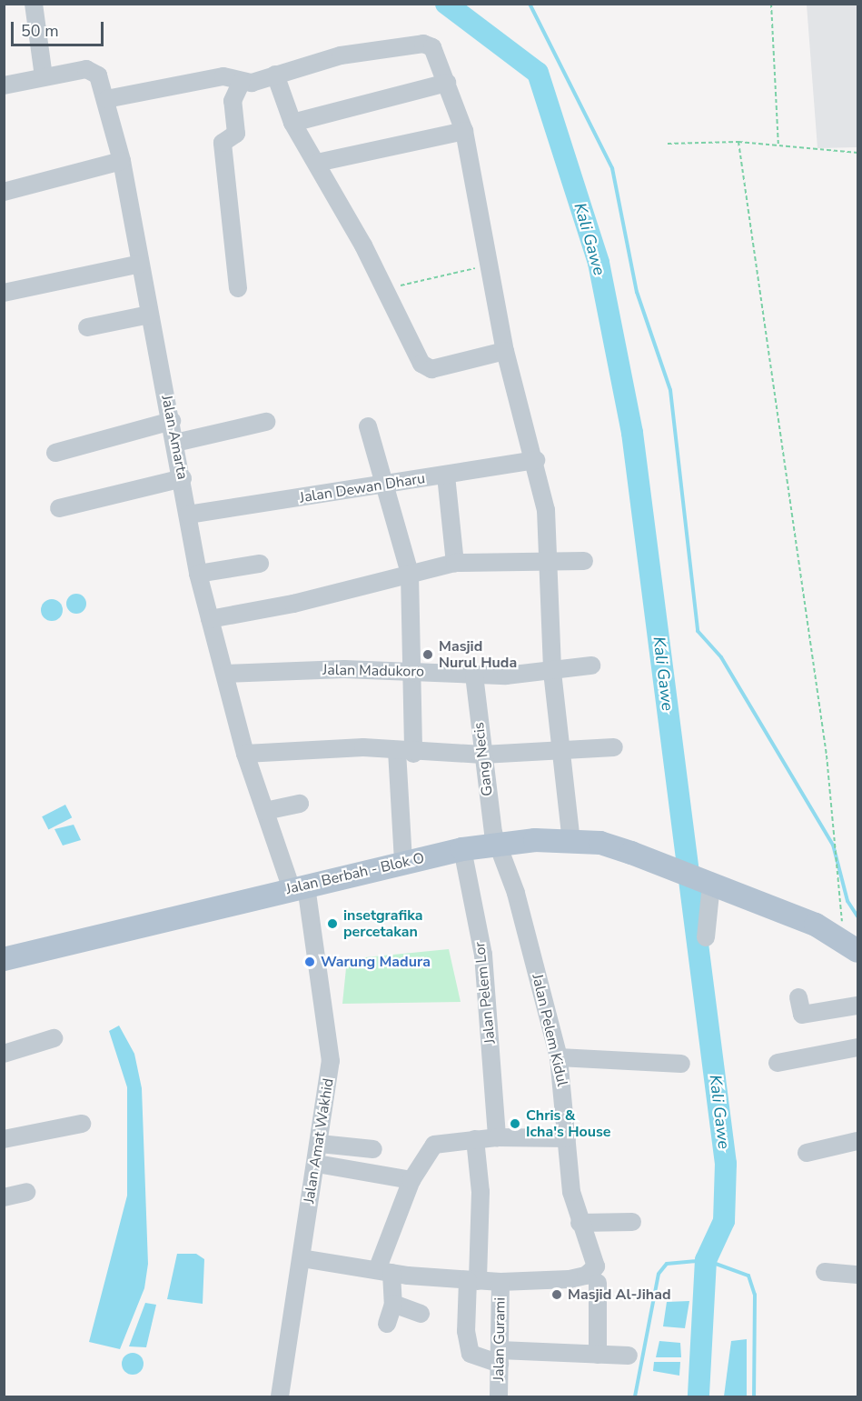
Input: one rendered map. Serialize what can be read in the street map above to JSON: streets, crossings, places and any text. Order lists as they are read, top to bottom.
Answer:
{
  "streets": {
    "main road": ["Jalan Berbah - Blok O"],
    "street": [
      "Jalan Amarta",
      "Jalan Dewan Dharu",
      "Jalan Madukoro",
      "Gang Necis",
      "Jalan Pelem Lor",
      "Jalan Pelem Kidul",
      "Jalan Amat Wakhid",
      "Jalan Gurami"
    ]
  },
  "crossings": [
    ["Jalan Amarta", "Jalan Dewan Dharu"],
    ["Jalan Amarta", "Jalan Madukoro"],
    ["Jalan Amarta", "Jalan Berbah - Blok O"],
    ["Jalan Amarta", "Jalan Amat Wakhid"],
    ["Jalan Madukoro", "Gang Necis"],
    ["Gang Necis", "Jalan Berbah - Blok O"],
    ["Gang Necis", "Jalan Pelem Kidul"],
    ["Jalan Berbah - Blok O", "Jalan Pelem Lor"],
    ["Jalan Berbah - Blok O", "Jalan Pelem Kidul"],
    ["Jalan Berbah - Blok O", "Jalan Amat Wakhid"],
    ["Jalan Pelem Kidul", "Jalan Amat Wakhid"],
    ["Jalan Pelem Kidul", "Jalan Gurami"]
  ],
  "water": ["Kali Gawe"],
  "places": [
    "Masjid Nurul Huda",
    "insetgrafika percetakan",
    "Warung Madura",
    "Chris & Icha's House",
    "Masjid Al-Jihad"
  ],
  "scale_bar": "50 m"
}
